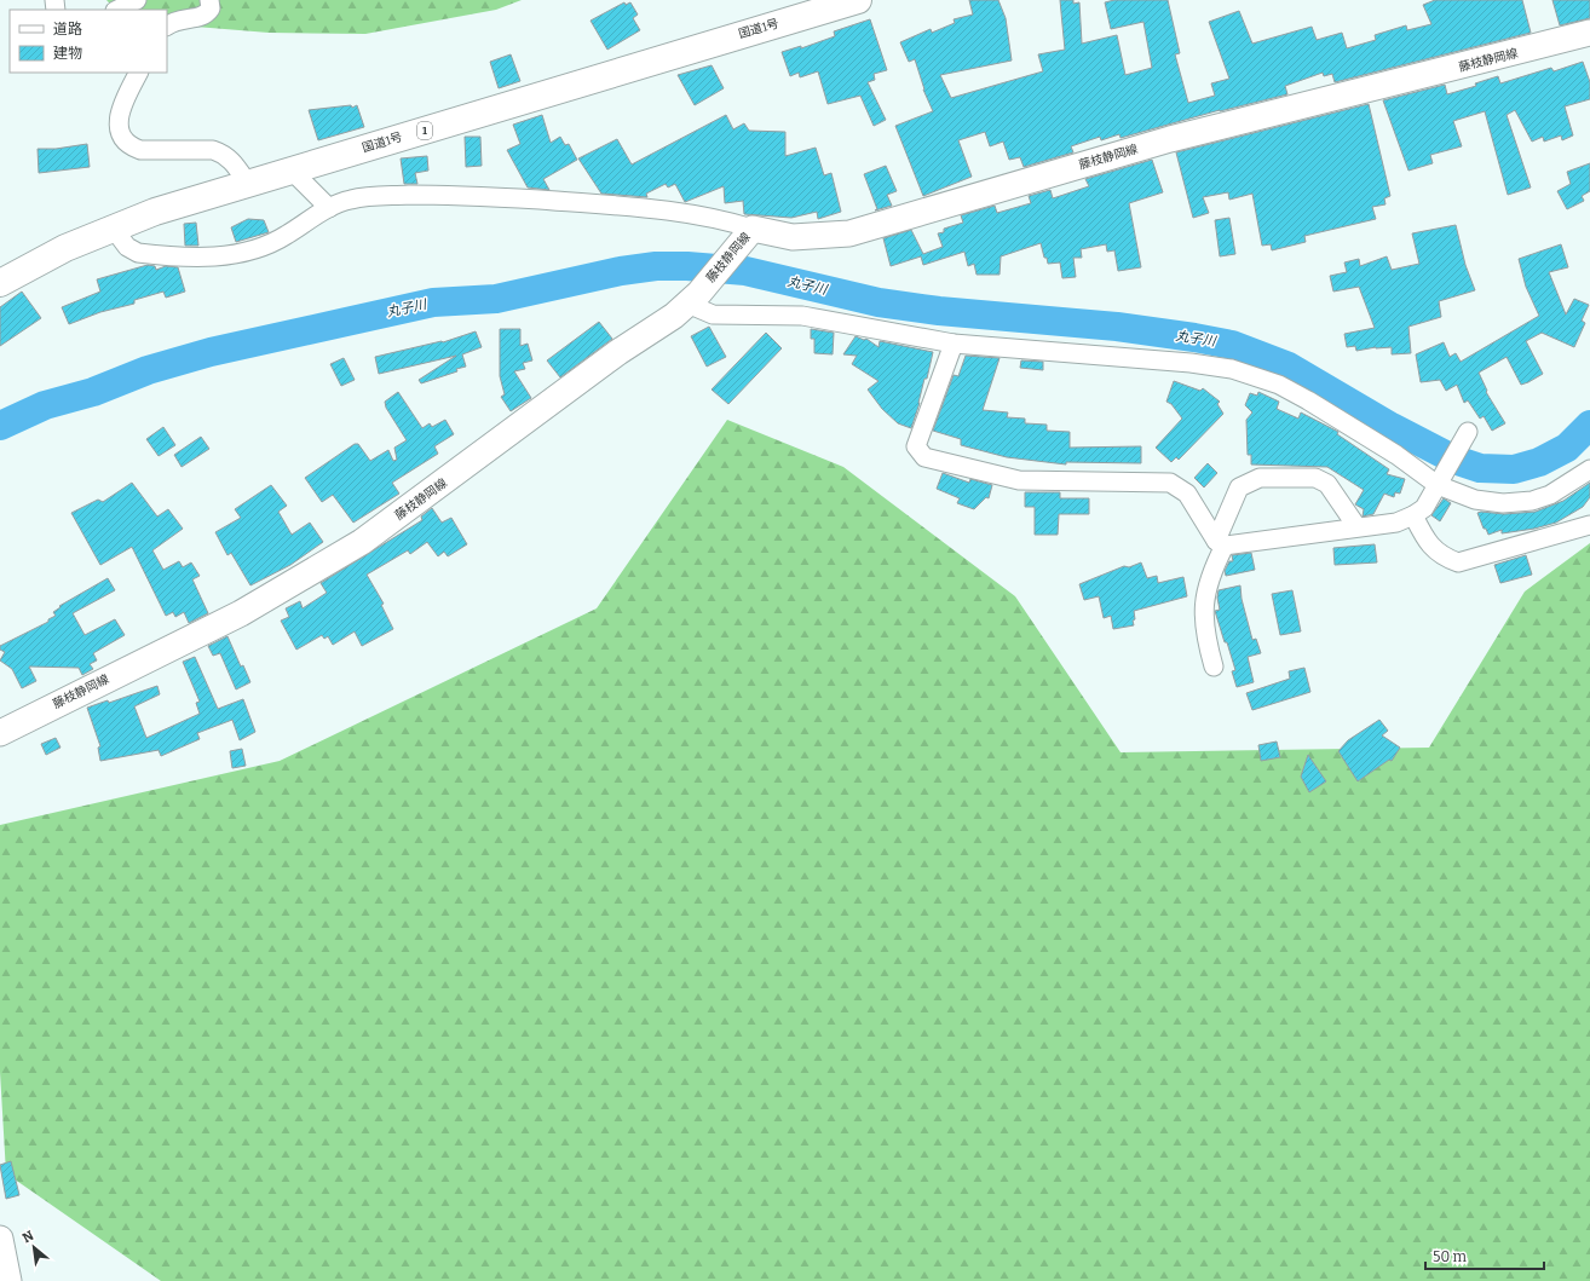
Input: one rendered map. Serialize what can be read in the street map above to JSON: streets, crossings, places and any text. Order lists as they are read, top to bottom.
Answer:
{
  "streets": {
    "highway": ["国道1号", "1"],
    "main road": ["藤枝静岡線"]
  },
  "water": ["丸子川"],
  "legend": ["道路", "建物"],
  "scale_bar": "50 m",
  "north": "top left"
}
